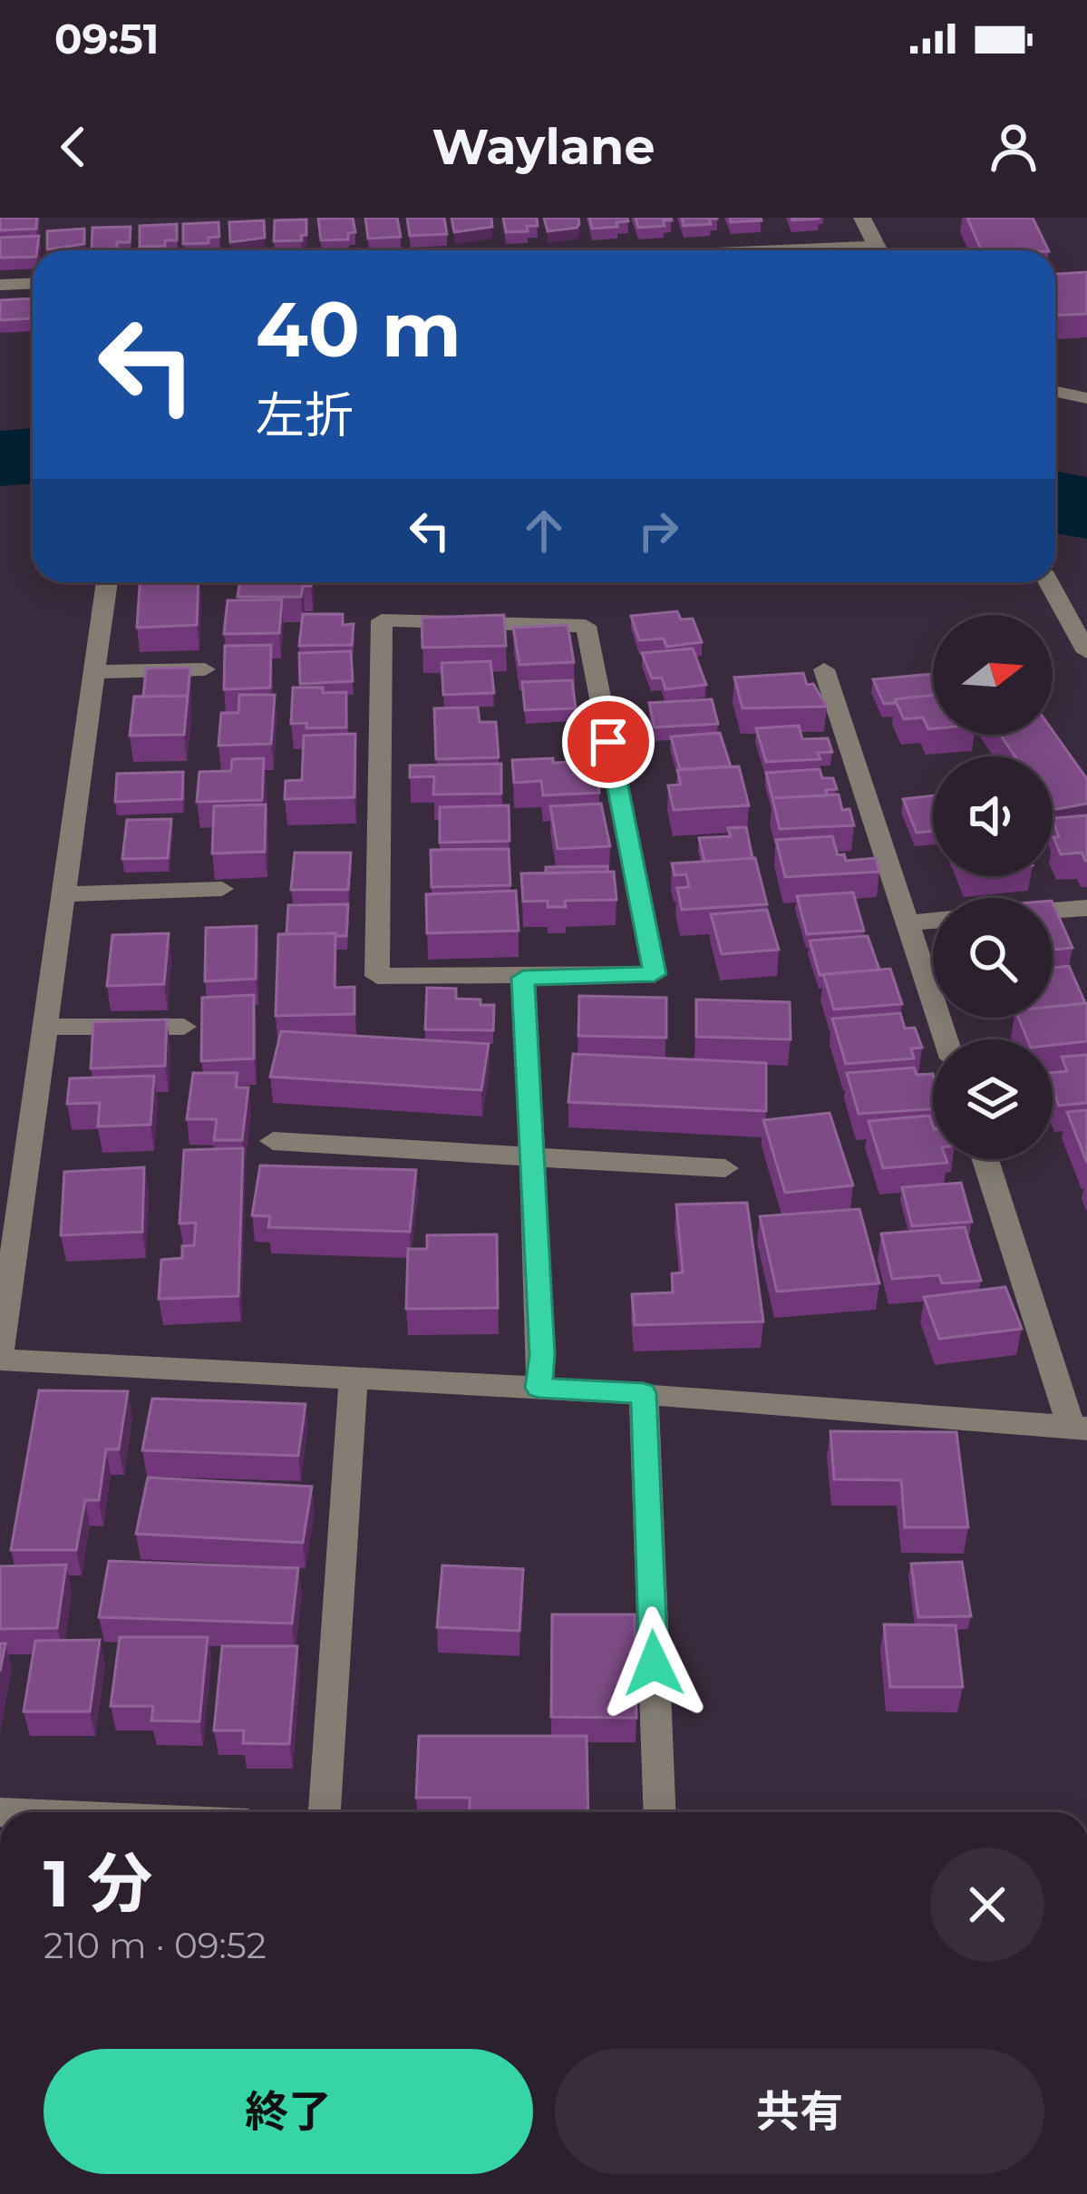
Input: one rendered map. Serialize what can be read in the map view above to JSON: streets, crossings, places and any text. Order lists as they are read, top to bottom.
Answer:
{
  "north": "right",
  "page": {
    "status": "09:51",
    "header": "Waylane",
    "turn": ["40 m", "左折"],
    "heading": ["1 分", "210 m · 09:52"],
    "buttons": ["終了", "共有"]
  }
}
